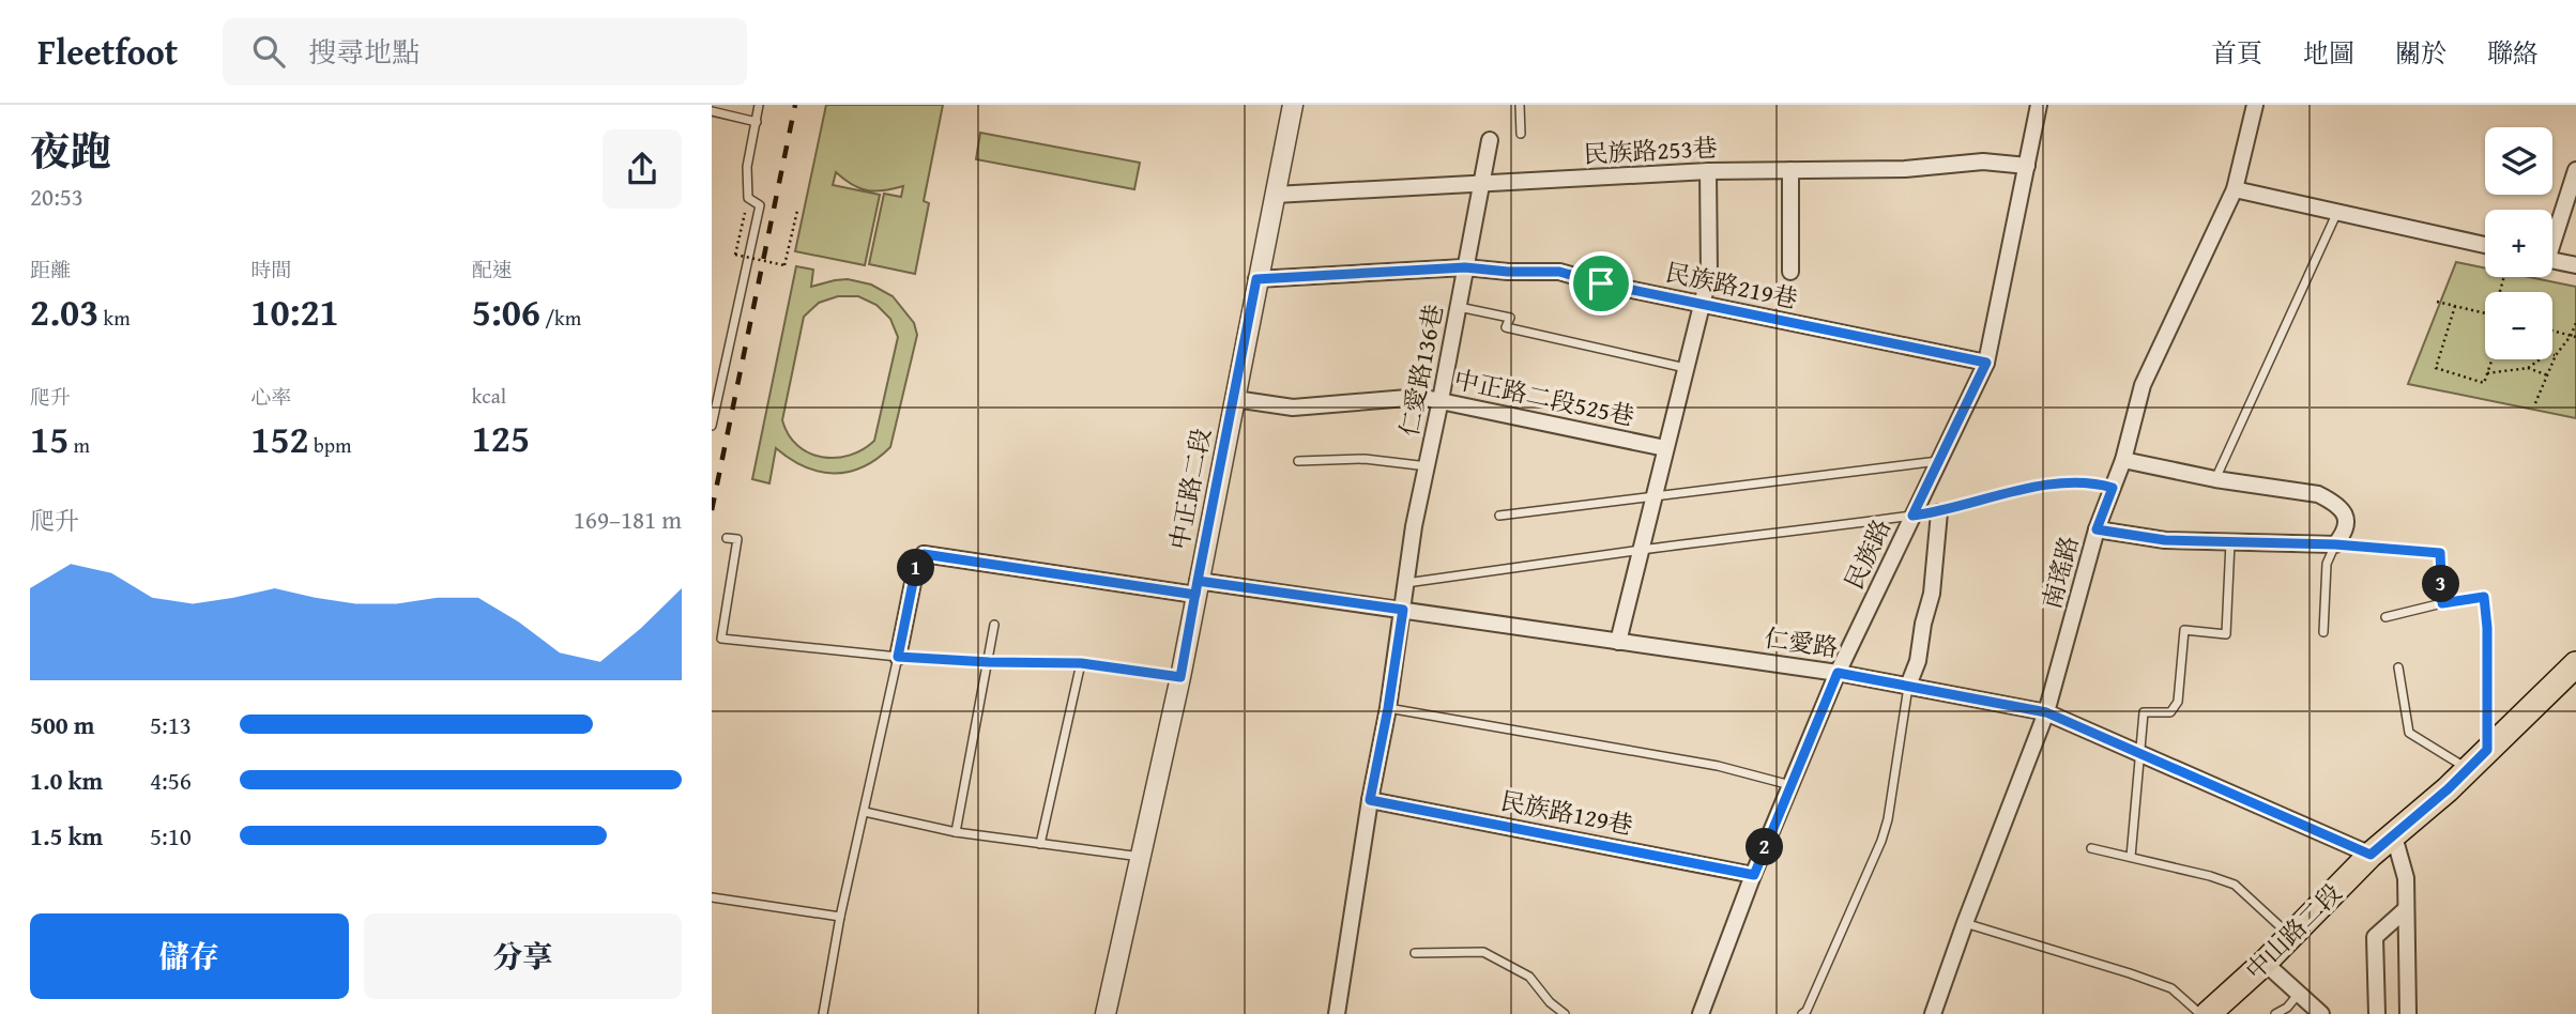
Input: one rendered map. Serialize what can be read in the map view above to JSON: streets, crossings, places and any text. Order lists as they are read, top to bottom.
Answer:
{
  "streets": {
    "main road": ["中山路二段"],
    "street": [
      "民族路253巷",
      "民族路219巷",
      "仁愛路136巷",
      "中正路二段525巷",
      "中正路二段",
      "民族路",
      "南瑤路",
      "仁愛路",
      "民族路129巷"
    ]
  },
  "crossings": [
    ["民族路253巷", "仁愛路136巷"],
    ["民族路253巷", "中正路二段"],
    ["民族路253巷", "民族路"],
    ["民族路219巷", "仁愛路136巷"],
    ["民族路219巷", "中正路二段"],
    ["民族路219巷", "民族路"],
    ["仁愛路136巷", "中正路二段525巷"],
    ["仁愛路136巷", "仁愛路"],
    ["仁愛路136巷", "民族路129巷"],
    ["中正路二段525巷", "中正路二段"],
    ["中正路二段", "仁愛路"],
    ["民族路", "仁愛路"],
    ["民族路", "民族路129巷"],
    ["南瑤路", "仁愛路"],
    ["仁愛路", "中山路二段"]
  ],
  "page": {
    "header": "Fleetfoot",
    "search": "搜尋地點",
    "nav": [
      "首頁",
      "地圖",
      "關於",
      "聯絡"
    ],
    "heading": ["夜跑", "20:53"],
    "map_buttons": ["+", "−"],
    "stats": [
      ["距離", "2.03 km"],
      ["時間", "10:21"],
      ["配速", "5:06 /km"],
      ["爬升", "15 m"],
      ["心率", "152 bpm"],
      ["kcal", "125"]
    ],
    "chart": ["爬升", "169–181 m"],
    "pins": ["1", "3", "2"],
    "list": [
      {
        "name": "500 m",
        "note": "5:13"
      },
      {
        "name": "1.0 km",
        "note": "4:56"
      },
      {
        "name": "1.5 km",
        "note": "5:10"
      }
    ],
    "buttons": ["儲存", "分享"]
  }
}
